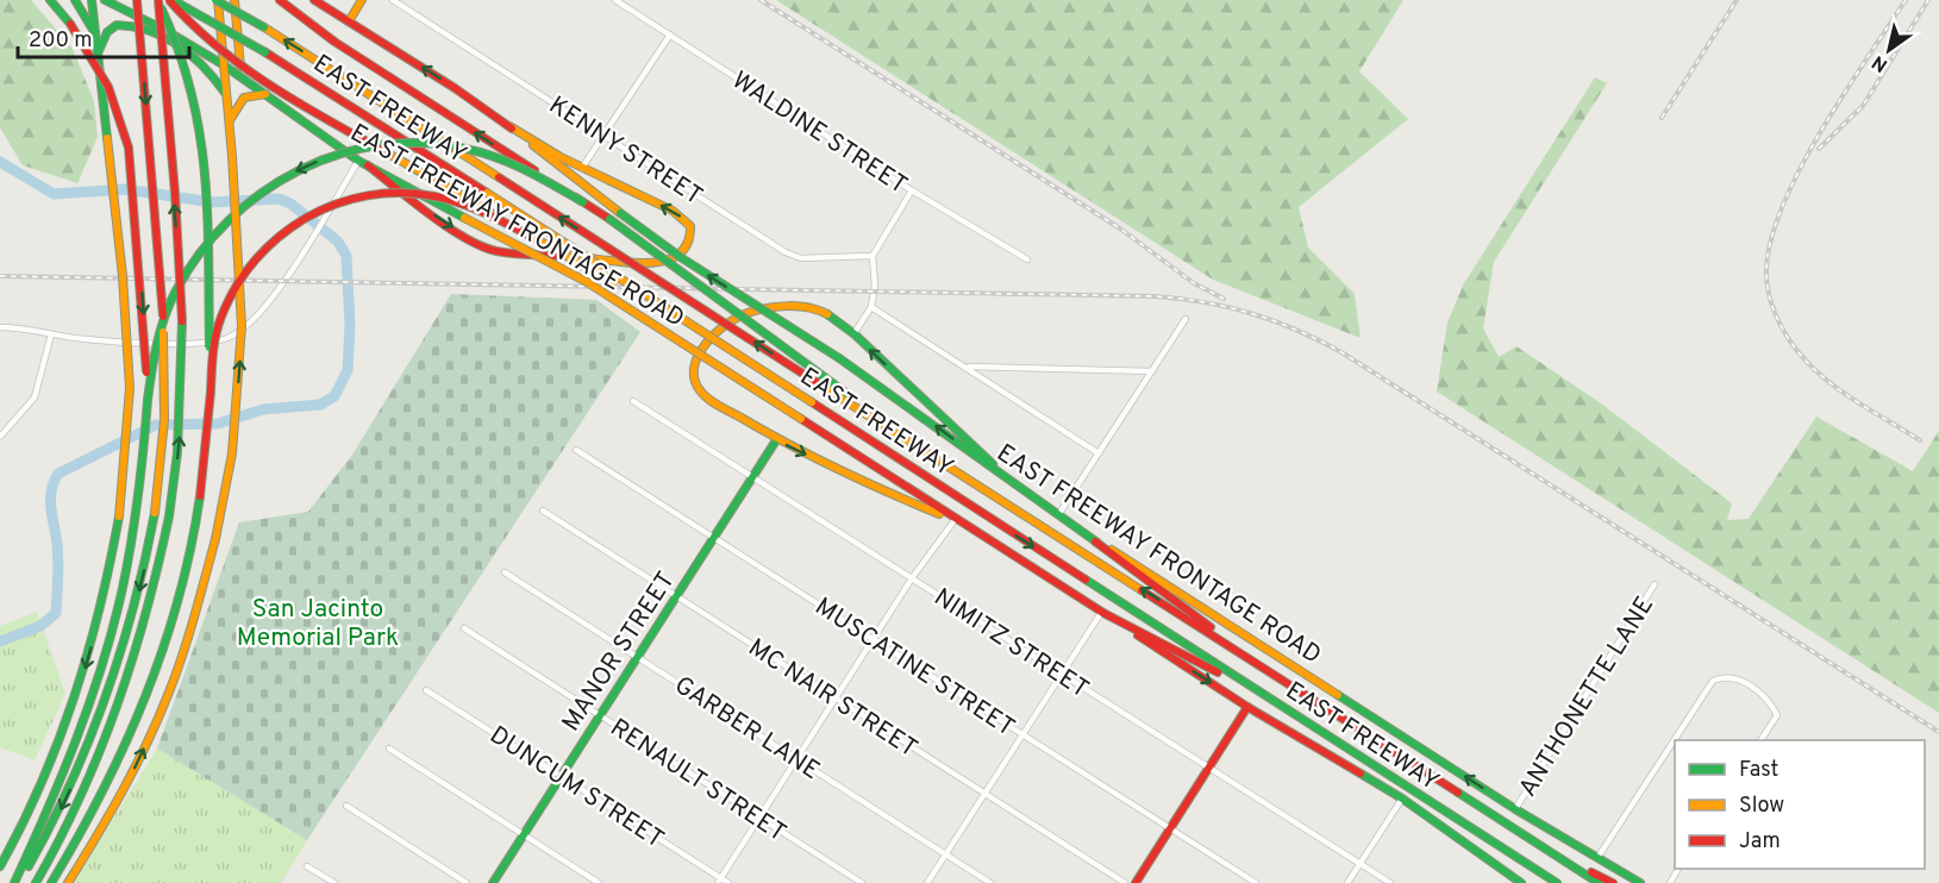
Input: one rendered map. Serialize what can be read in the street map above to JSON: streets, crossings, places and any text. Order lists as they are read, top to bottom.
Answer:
{
  "streets": {
    "main road": ["EAST FREEWAY", "EAST FREEWAY FRONTAGE ROAD", "MANOR STREET"],
    "street": [
      "WALDINE STREET",
      "KENNY STREET",
      "NIMITZ STREET",
      "MUSCATINE STREET",
      "ANTHONETTE LANE",
      "MC NAIR STREET",
      "GARBER LANE",
      "RENAULT STREET",
      "DUNCUM STREET"
    ]
  },
  "crossings": [
    ["EAST FREEWAY FRONTAGE ROAD", "ANTHONETTE LANE"],
    ["NIMITZ STREET", "MANOR STREET"],
    ["MANOR STREET", "MUSCATINE STREET"],
    ["MANOR STREET", "MC NAIR STREET"],
    ["MANOR STREET", "GARBER LANE"],
    ["MANOR STREET", "RENAULT STREET"],
    ["MANOR STREET", "DUNCUM STREET"]
  ],
  "parks": ["San Jacinto Memorial Park"],
  "legend": ["Fast", "Slow", "Jam"],
  "scale_bar": "200 m",
  "north": "bottom left"
}
